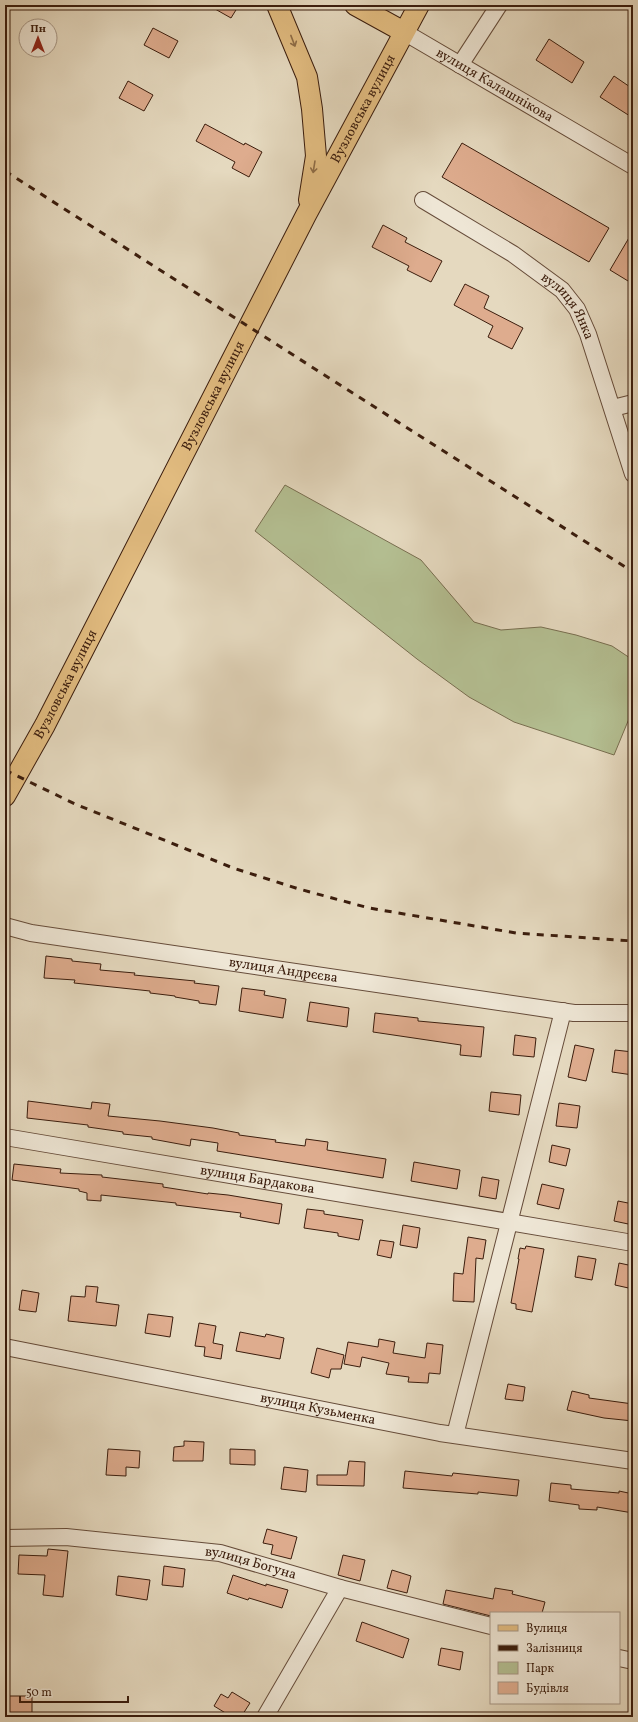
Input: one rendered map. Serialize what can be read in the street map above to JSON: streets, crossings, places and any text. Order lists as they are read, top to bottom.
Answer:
{
  "streets": {
    "main road": ["вулиця Калашнікова", "Вузловська вулиця"],
    "street": [
      "вулиця Янка",
      "вулиця Андрєєва",
      "вулиця Бардакова",
      "вулиця Кузьменка",
      "вулиця Богуна"
    ]
  },
  "crossings": [
    ["вулиця Калашнікова", "Вузловська вулиця"]
  ],
  "legend": [
    "Вулиця",
    "Залізниця",
    "Парк",
    "Будівля"
  ],
  "scale_bar": "50 m",
  "north": "top"
}
